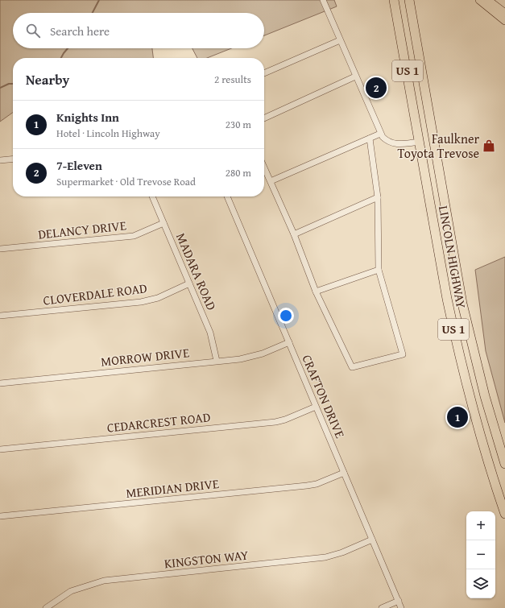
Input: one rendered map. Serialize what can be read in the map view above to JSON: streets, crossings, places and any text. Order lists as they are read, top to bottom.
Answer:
{
  "streets": {
    "highway": ["US 1", "LINCOLN HIGHWAY"],
    "street": [
      "DELANCY DRIVE",
      "MADARA ROAD",
      "CLOVERDALE ROAD",
      "MORROW DRIVE",
      "CRAFTON DRIVE",
      "CEDARCREST ROAD",
      "MERIDIAN DRIVE",
      "KINGSTON WAY"
    ]
  },
  "crossings": [
    ["DELANCY DRIVE", "MADARA ROAD"],
    ["MADARA ROAD", "CLOVERDALE ROAD"],
    ["MADARA ROAD", "MORROW DRIVE"],
    ["MORROW DRIVE", "CRAFTON DRIVE"],
    ["CRAFTON DRIVE", "CEDARCREST ROAD"],
    ["CRAFTON DRIVE", "MERIDIAN DRIVE"],
    ["CRAFTON DRIVE", "KINGSTON WAY"]
  ],
  "places": {
    "shop": ["Faulkner Toyota Trevose"]
  },
  "page": {
    "search": "Search here",
    "heading": ["Nearby", "2 results"],
    "pins": ["2", "1"],
    "list": [
      {
        "mark": "1",
        "name": "Knights Inn",
        "note": "Hotel · Lincoln Highway",
        "value": "230 m"
      },
      {
        "mark": "2",
        "name": "7-Eleven",
        "note": "Supermarket · Old Trevose Road",
        "value": "280 m"
      }
    ],
    "map_buttons": ["+", "−"]
  }
}
